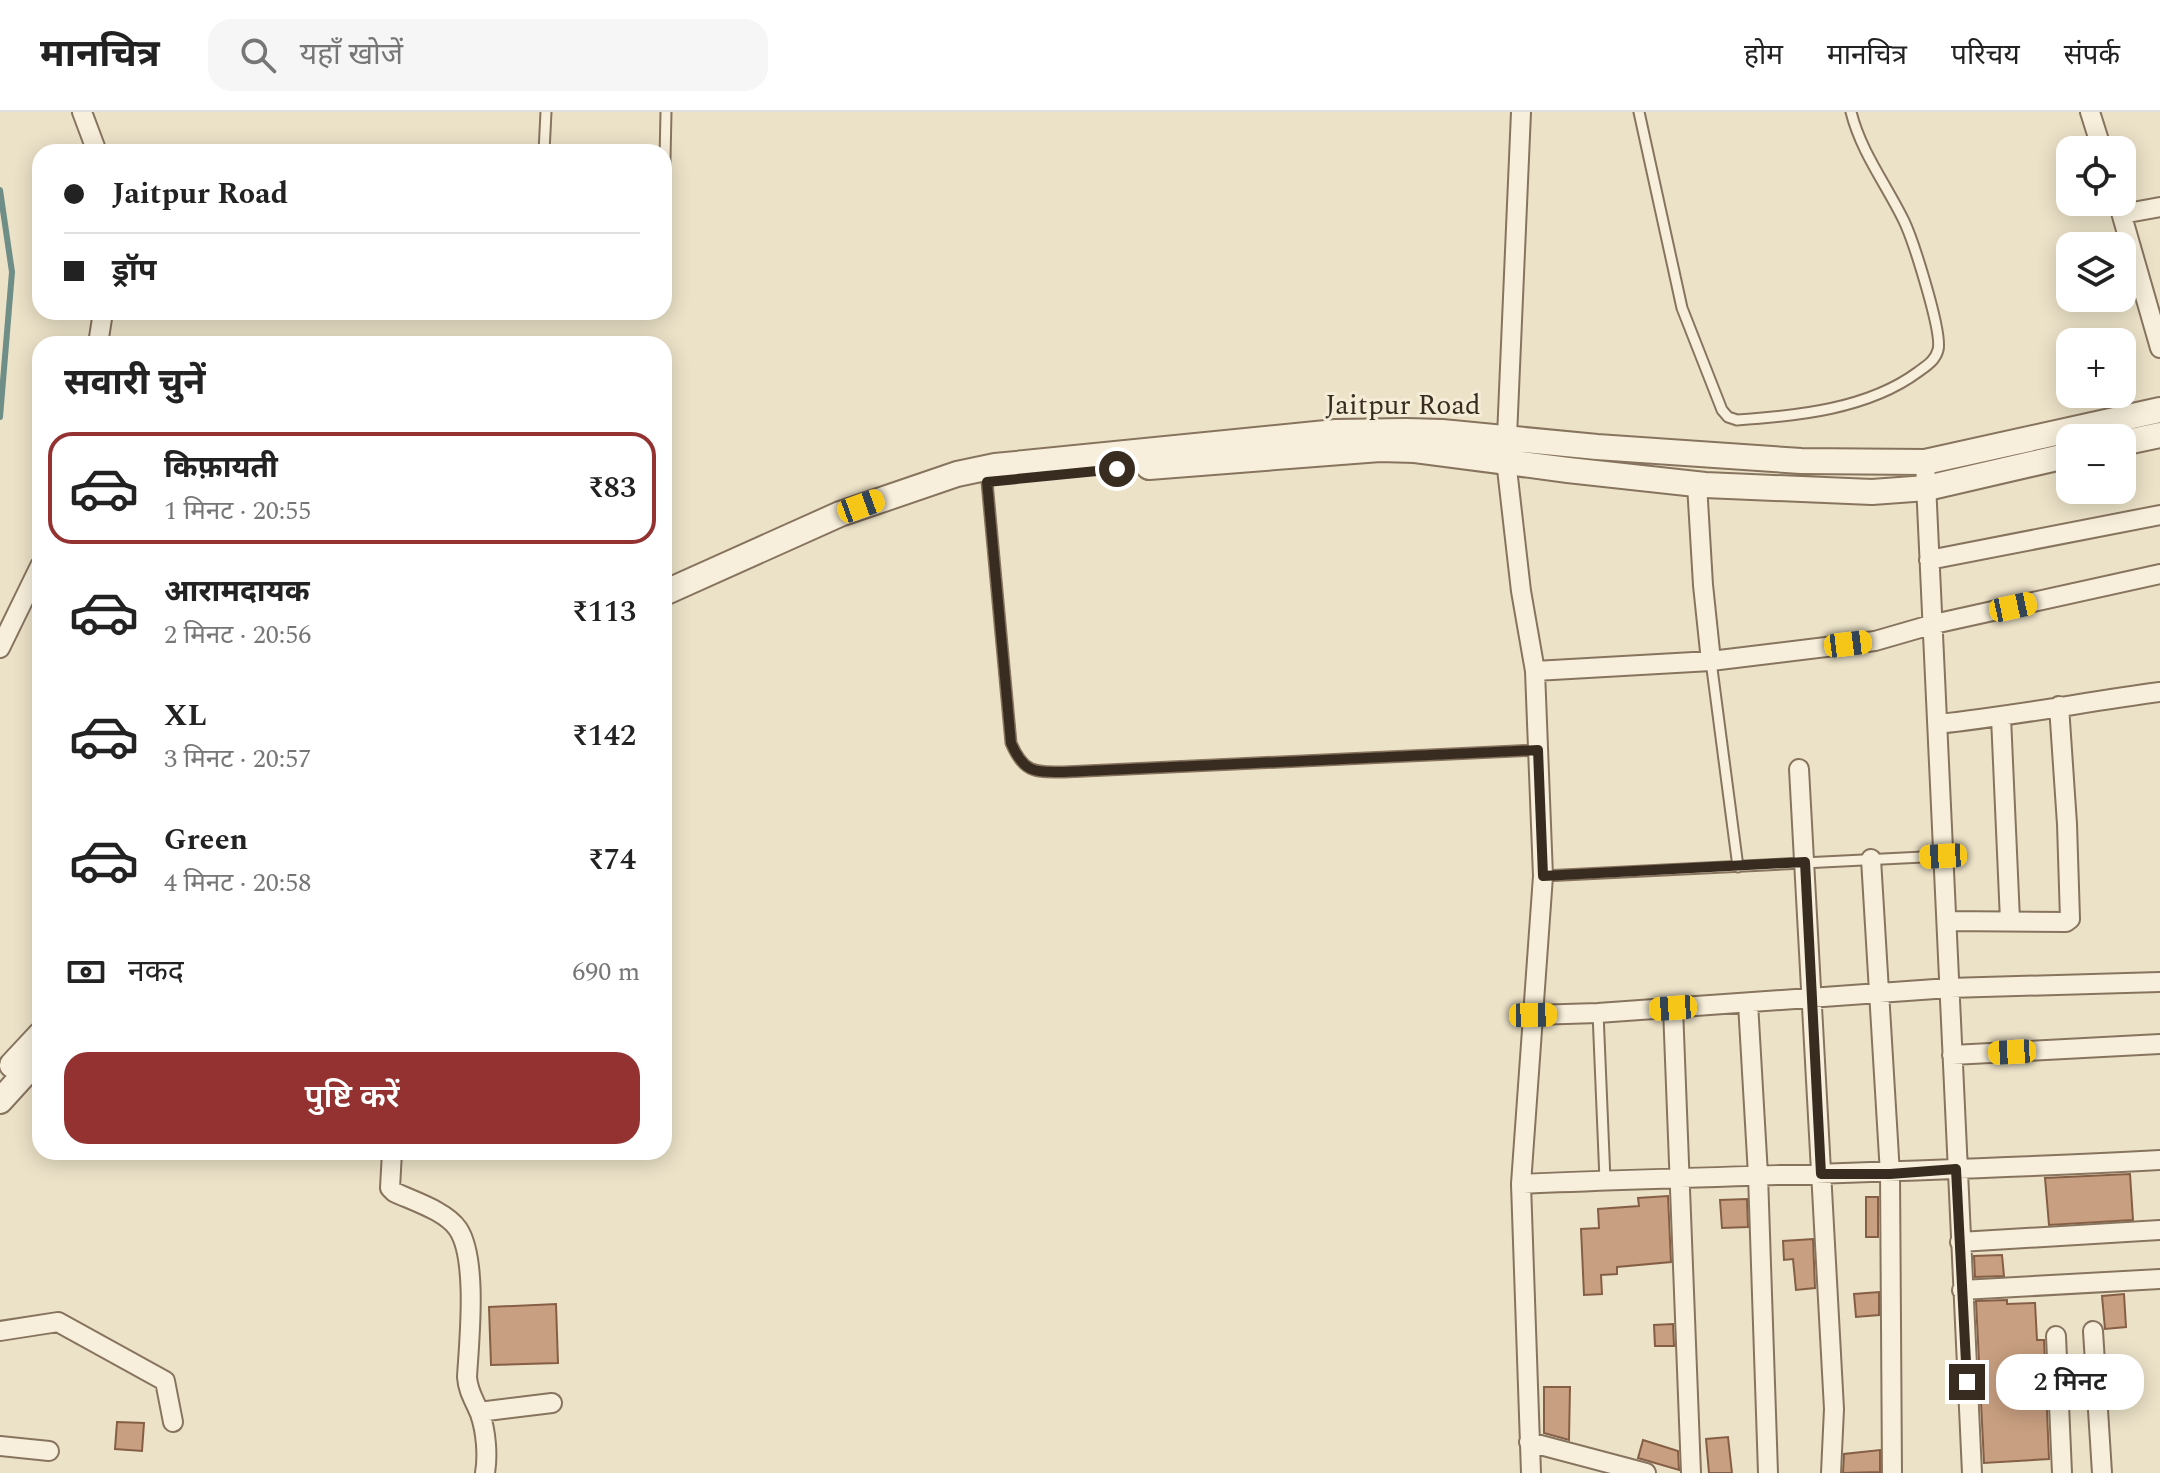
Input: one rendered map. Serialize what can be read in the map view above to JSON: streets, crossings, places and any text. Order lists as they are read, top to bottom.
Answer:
{
  "streets": {
    "street": ["Jaitpur Road"]
  },
  "page": {
    "header": "मानचित्र",
    "search": "यहाँ खोजें",
    "nav": [
      "होम",
      "मानचित्र",
      "परिचय",
      "संपर्क"
    ],
    "map_buttons": ["+", "−"],
    "banner": ["Jaitpur Road", "ड्रॉप"],
    "heading": "सवारी चुनें",
    "list": [
      {
        "name": "किफ़ायती",
        "note": "1 मिनट · 20:55",
        "value": "₹83"
      },
      {
        "name": "आरामदायक",
        "note": "2 मिनट · 20:56",
        "value": "₹113"
      },
      {
        "name": "XL",
        "note": "3 मिनट · 20:57",
        "value": "₹142"
      },
      {
        "name": "Green",
        "note": "4 मिनट · 20:58",
        "value": "₹74"
      }
    ],
    "pay": ["नकद", "690 m"],
    "buttons": "पुष्टि करें",
    "bubble": "2 मिनट"
  }
}
